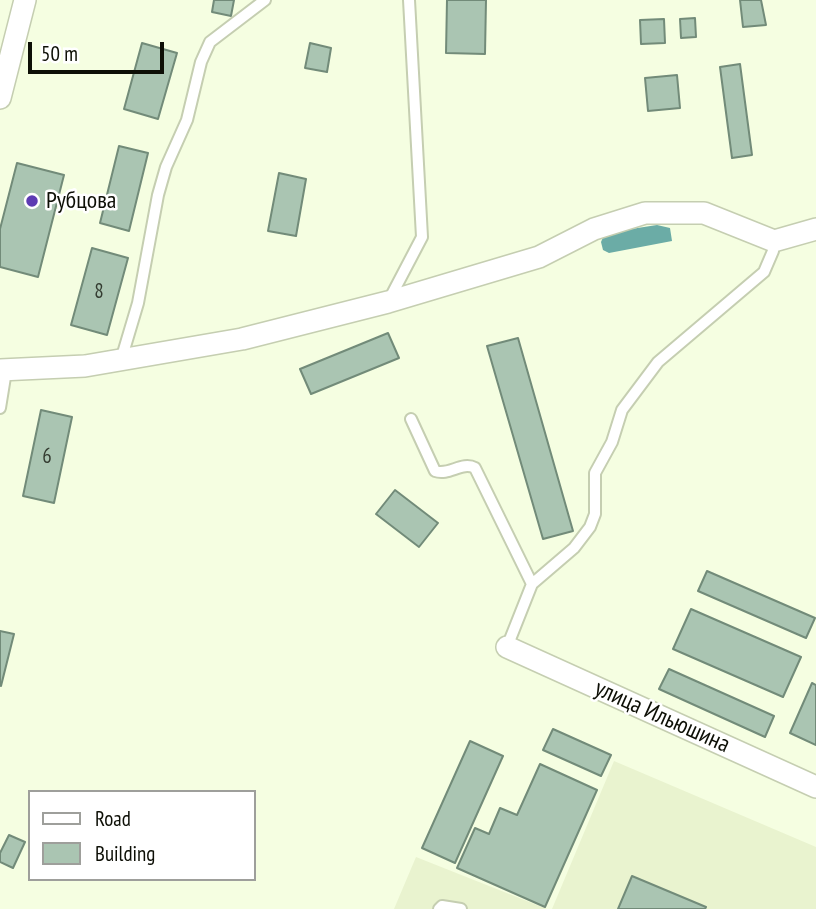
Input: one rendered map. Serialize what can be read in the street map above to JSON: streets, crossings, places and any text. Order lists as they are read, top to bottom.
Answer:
{
  "streets": {
    "street": ["улица Ильюшина"]
  },
  "places": ["Рубцова"],
  "house_numbers": ["8", "6"],
  "legend": ["Road", "Building"],
  "scale_bar": "50 m"
}
